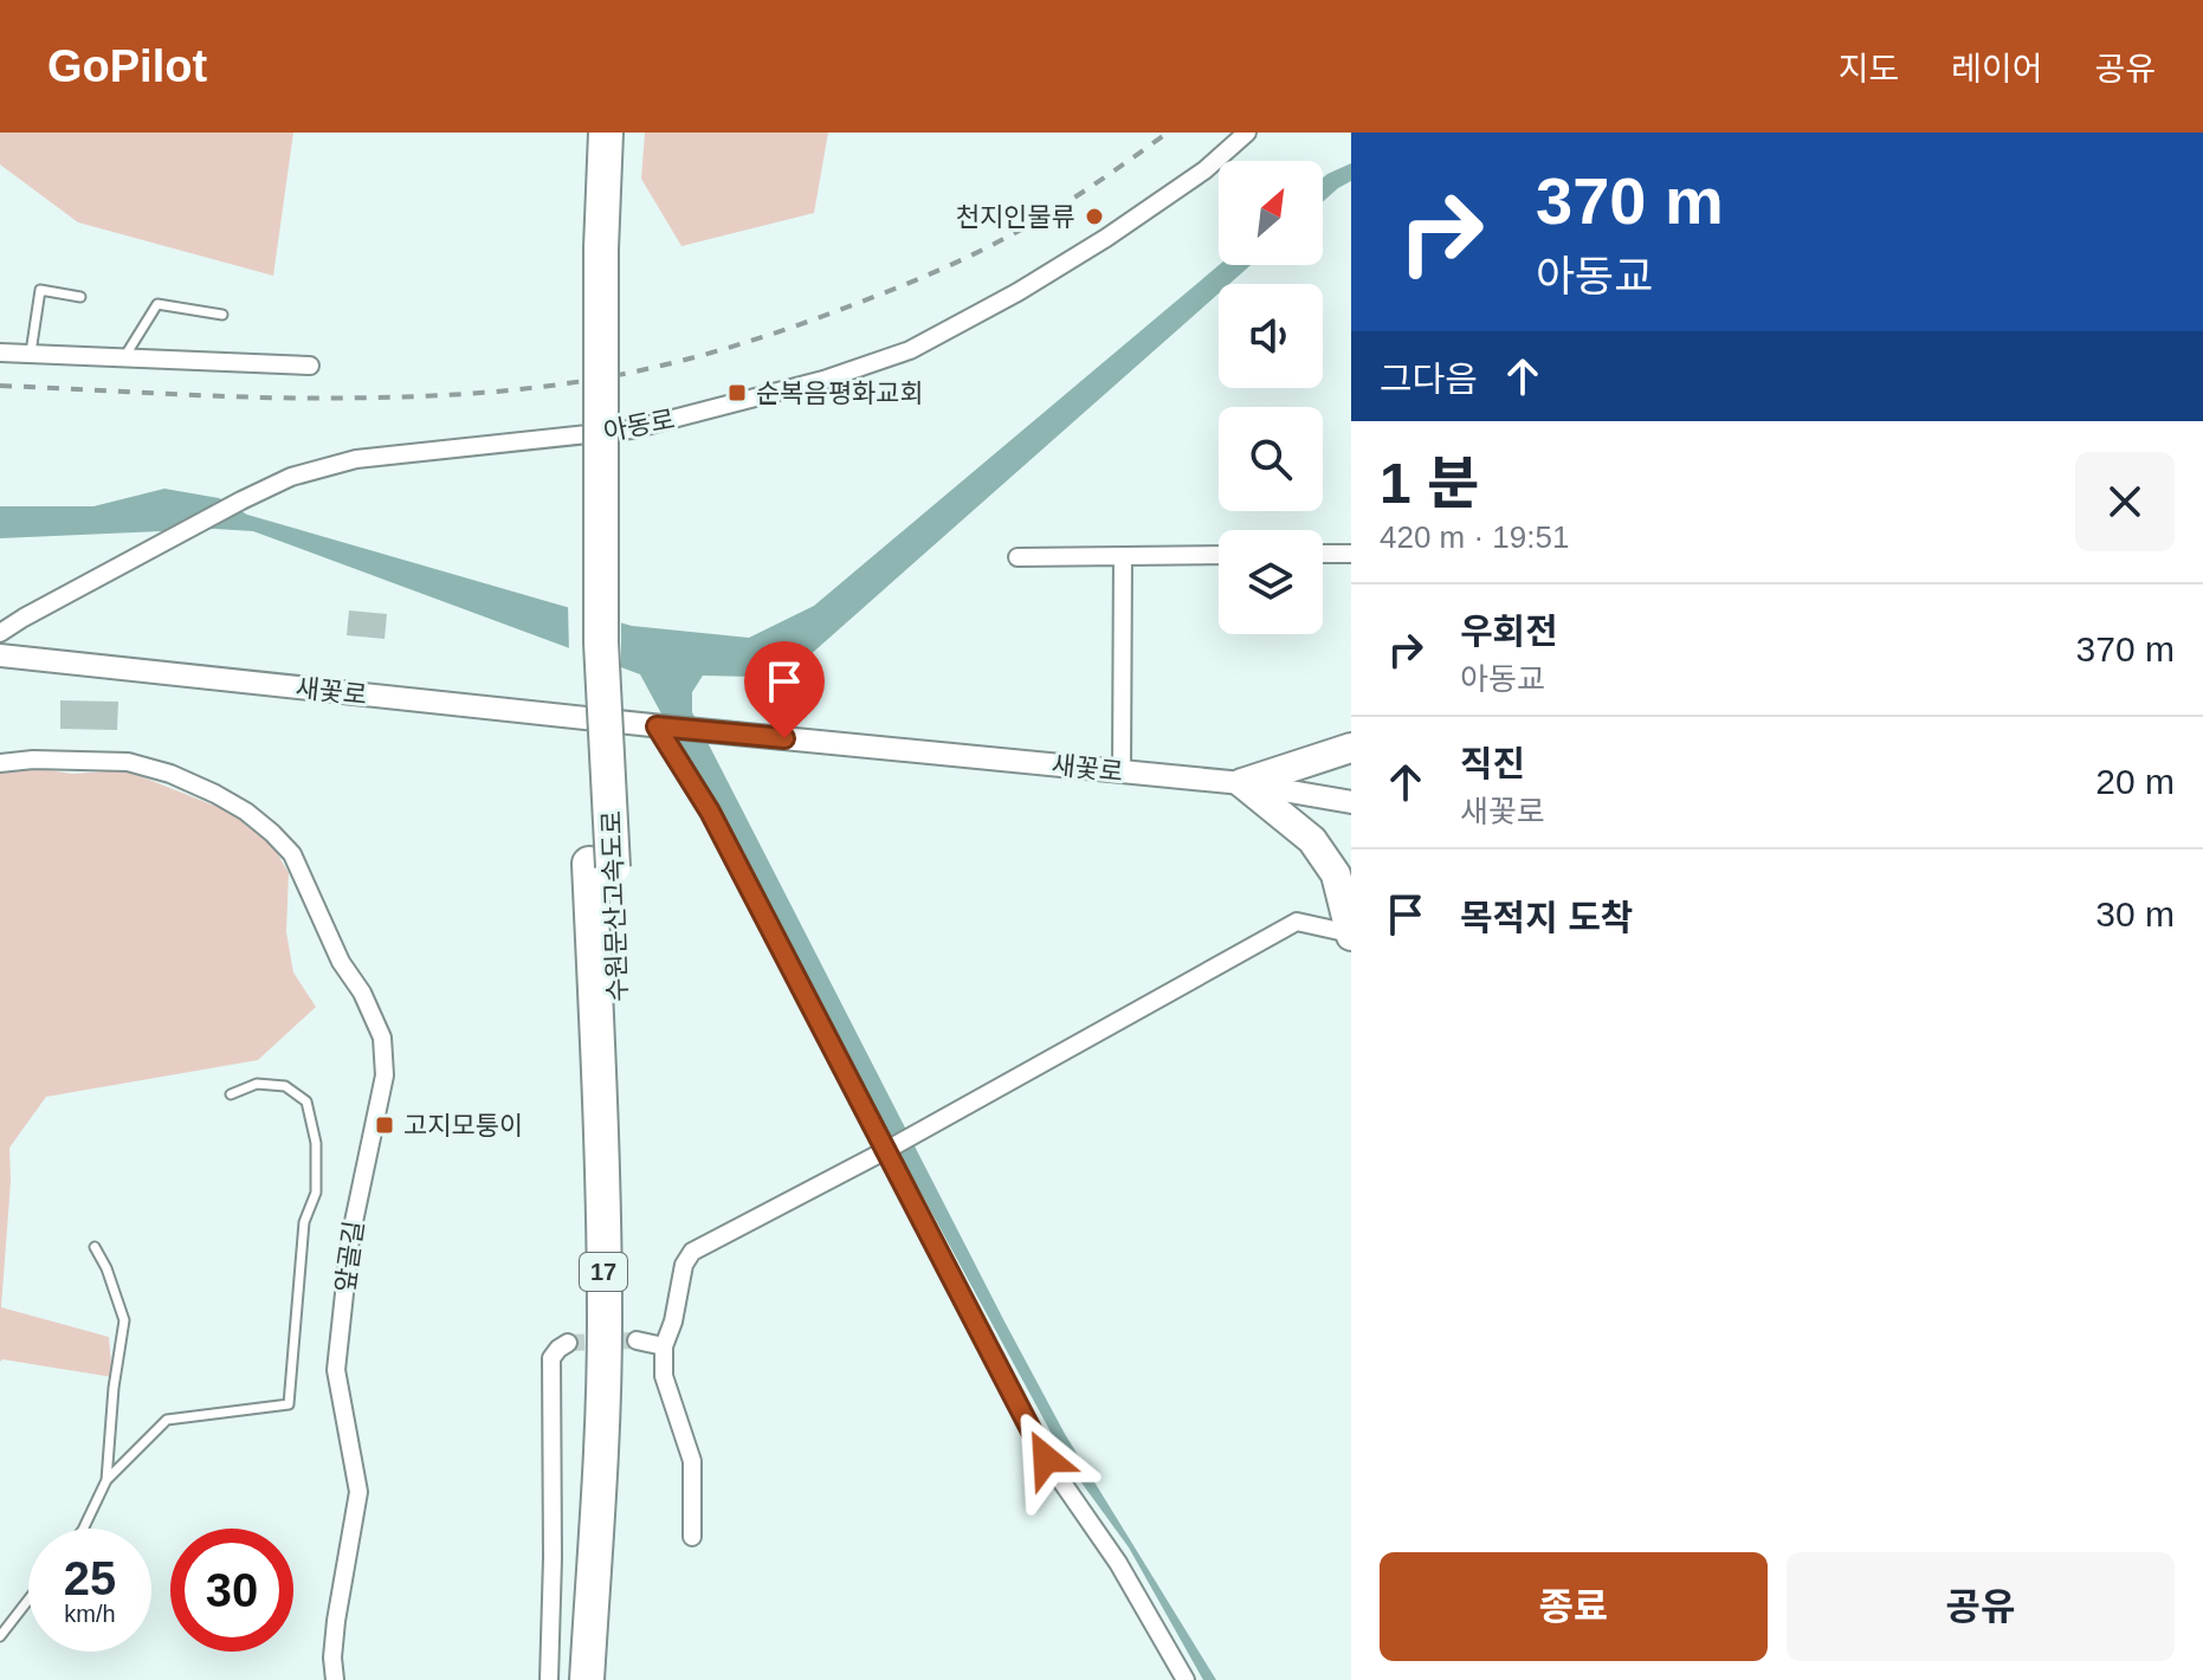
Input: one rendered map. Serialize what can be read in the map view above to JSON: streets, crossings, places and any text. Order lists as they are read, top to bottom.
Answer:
{
  "streets": {
    "highway": ["수원문산고속도로", "17"],
    "street": ["아동로", "새꽃로", "앞골길"]
  },
  "places": {
    "other": ["천지인물류"],
    "transit": ["순복음평화교회", "고지모퉁이"]
  },
  "north": "top right",
  "page": {
    "header": "GoPilot",
    "nav": ["지도", "레이어", "공유"],
    "turn": ["370 m", "아동교"],
    "then": "그다음",
    "heading": ["1 분", "420 m · 19:51"],
    "list": [
      {
        "name": "우회전",
        "note": "아동교",
        "value": "370 m"
      },
      {
        "name": "직진",
        "note": "새꽃로",
        "value": "20 m"
      },
      {
        "name": "목적지 도착",
        "value": "30 m"
      }
    ],
    "speed": "25 km/h",
    "limit": "30",
    "buttons": ["종료", "공유"]
  }
}
